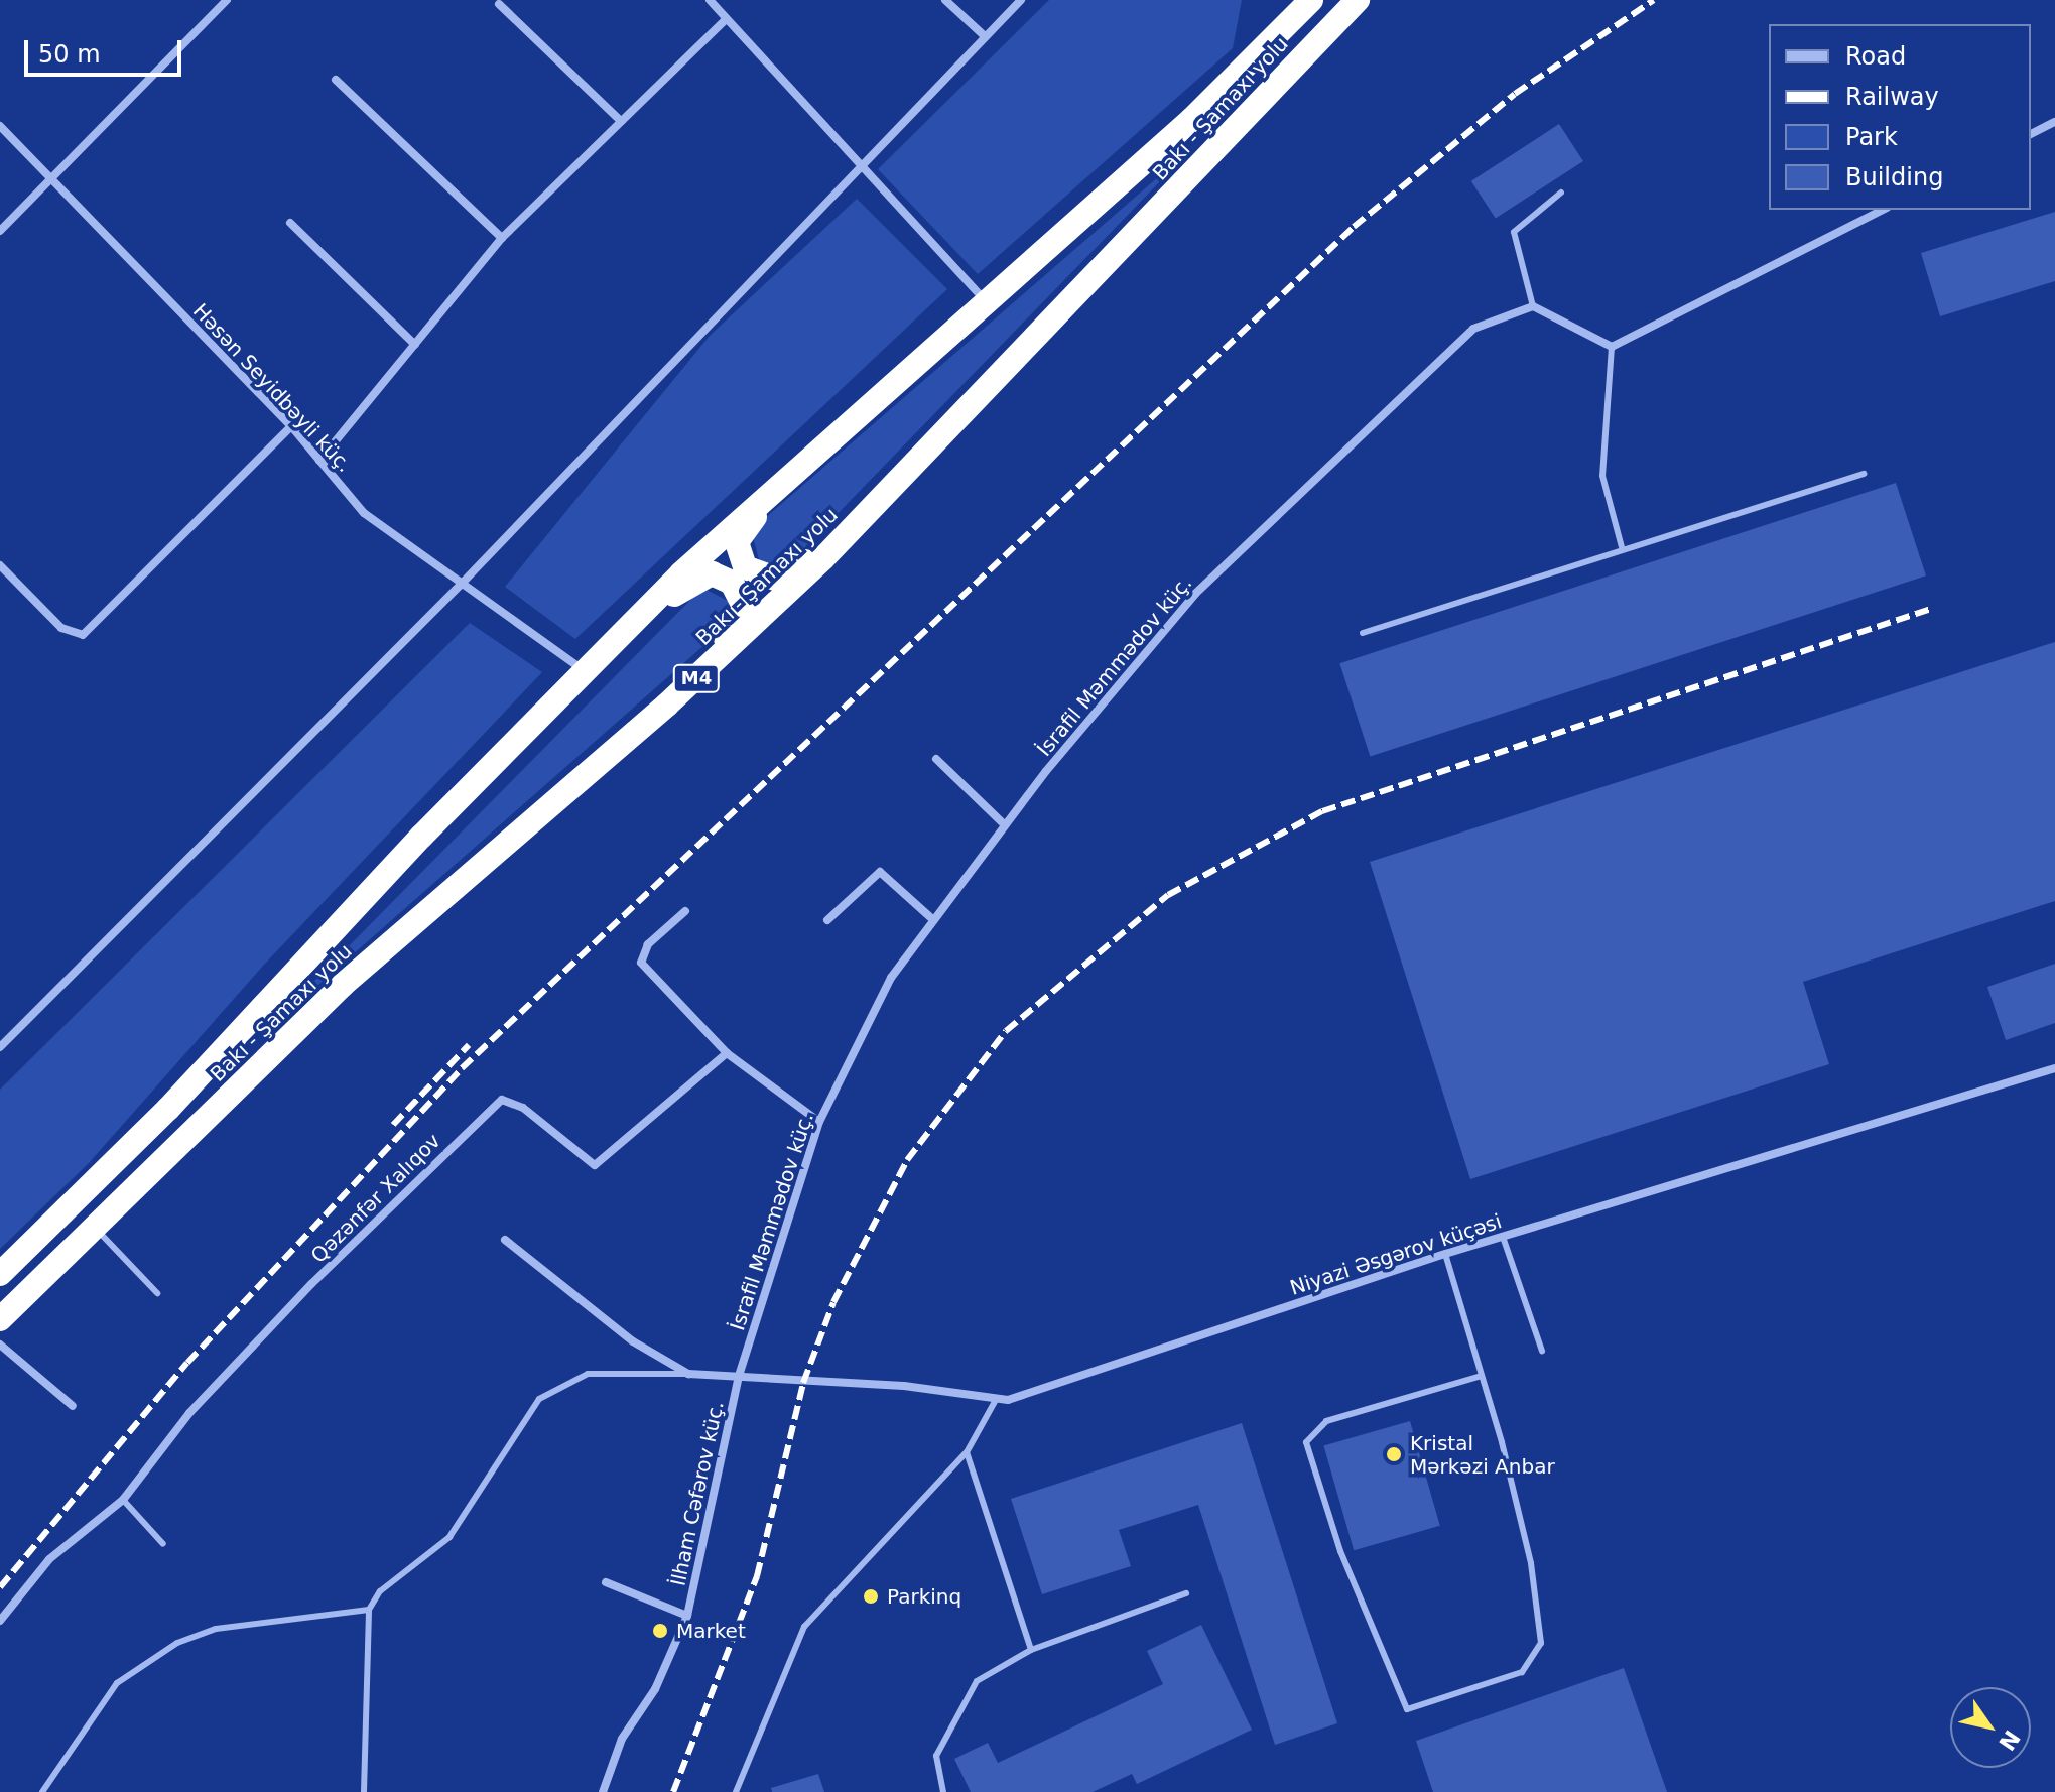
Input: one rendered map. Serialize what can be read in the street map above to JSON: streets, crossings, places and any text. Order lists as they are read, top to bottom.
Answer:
{
  "streets": {
    "highway": ["Bakı - Şamaxı yolu", "M4"],
    "street": [
      "Həsən Seyidbəyli küç.",
      "İsrafil Məmmədov küç.",
      "Qəzənfər Xalıqov",
      "Niyazi Əsgərov küçəsi",
      "İlham Cəfərov küç."
    ]
  },
  "crossings": [
    ["Bakı - Şamaxı yolu", "Həsən Seyidbəyli küç."],
    ["İsrafil Məmmədov küç.", "Niyazi Əsgərov küçəsi"],
    ["İsrafil Məmmədov küç.", "İlham Cəfərov küç."],
    ["Niyazi Əsgərov küçəsi", "İlham Cəfərov küç."]
  ],
  "places": ["Kristal Mərkəzi Anbar", "Parkinq", "Market"],
  "legend": [
    "Road",
    "Railway",
    "Park",
    "Building"
  ],
  "scale_bar": "50 m",
  "north": "bottom right"
}
